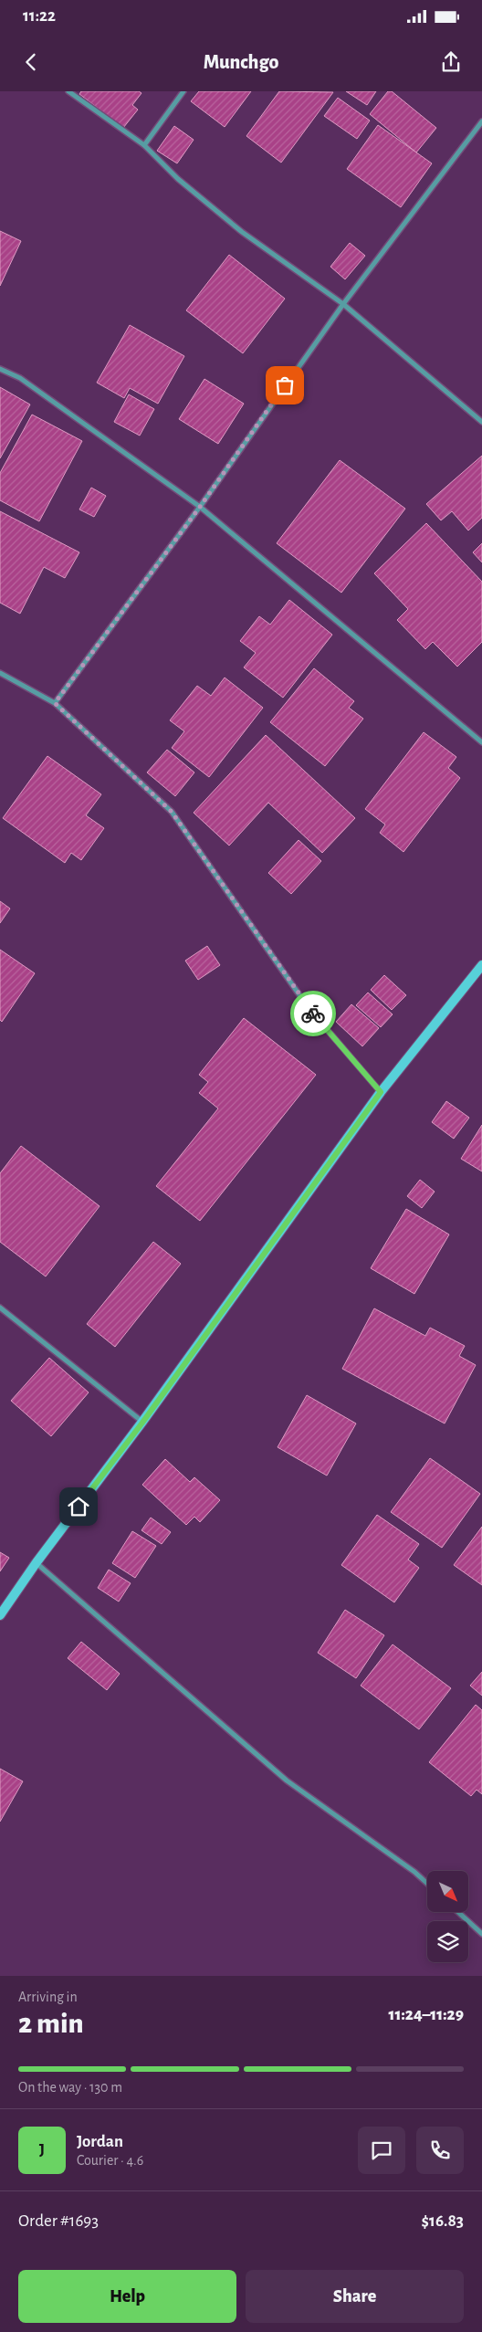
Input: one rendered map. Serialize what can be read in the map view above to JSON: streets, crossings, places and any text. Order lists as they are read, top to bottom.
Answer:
{
  "north": "bottom right",
  "page": {
    "status": "11:22",
    "header": "Munchgo",
    "heading": ["2 min", "Arriving in", "11:24–11:29"],
    "panel": [
      "Jordan",
      "Courier · 4.6",
      "Order #1693",
      "$16.83"
    ],
    "bar": "On the way · 130 m",
    "round": "J",
    "buttons": ["Help", "Share"]
  }
}
